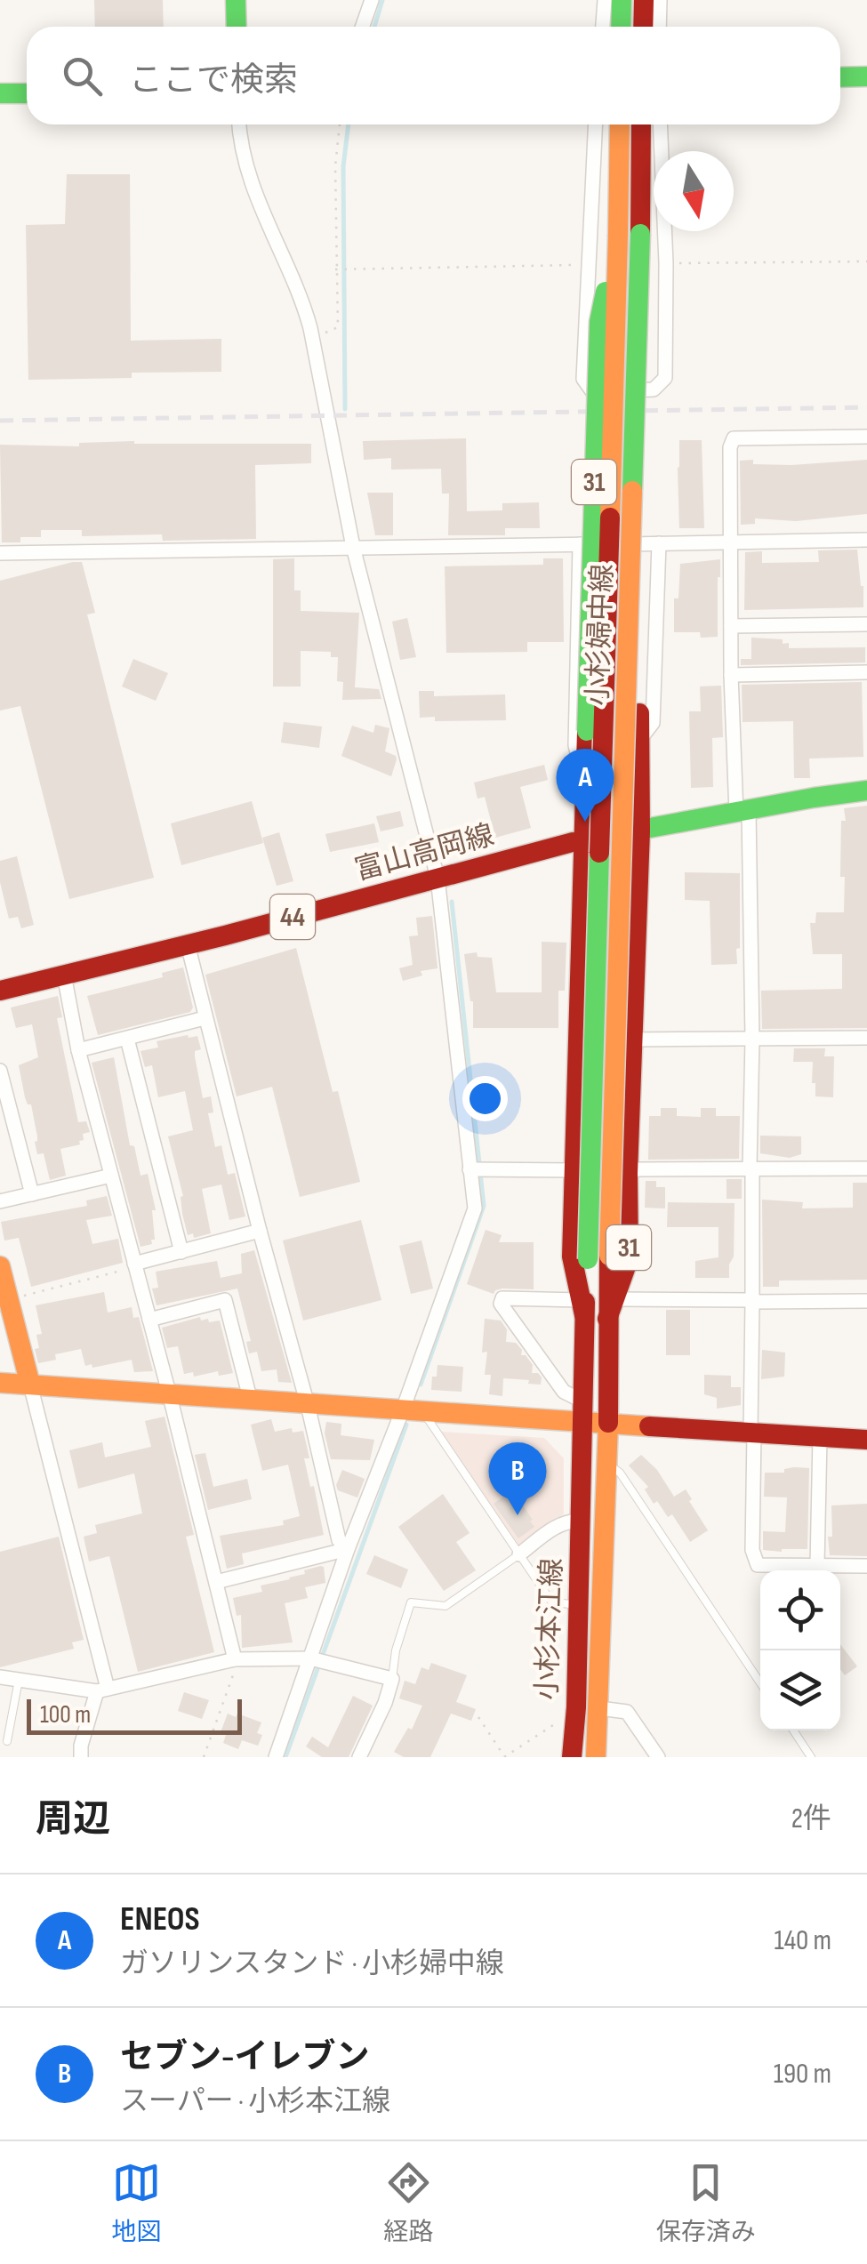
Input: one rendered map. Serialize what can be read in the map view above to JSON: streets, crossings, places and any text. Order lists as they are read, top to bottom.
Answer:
{
  "streets": {
    "main road": [
      "31",
      "小杉婦中線",
      "富山高岡線",
      "44",
      "小杉本江線"
    ]
  },
  "crossings": [
    ["31", "小杉婦中線"],
    ["31", "富山高岡線"],
    ["小杉婦中線", "小杉本江線"]
  ],
  "scale_bar": "100 m",
  "north": "bottom",
  "page": {
    "search": "ここで検索",
    "pins": ["A", "B"],
    "scale": "100 m",
    "heading": ["周辺", "2件"],
    "list": [
      {
        "mark": "A",
        "name": "ENEOS",
        "note": "ガソリンスタンド · 小杉婦中線",
        "value": "140 m"
      },
      {
        "mark": "B",
        "name": "セブン-イレブン",
        "note": "スーパー · 小杉本江線",
        "value": "190 m"
      }
    ],
    "nav": ["地図", "経路", "保存済み"]
  }
}
